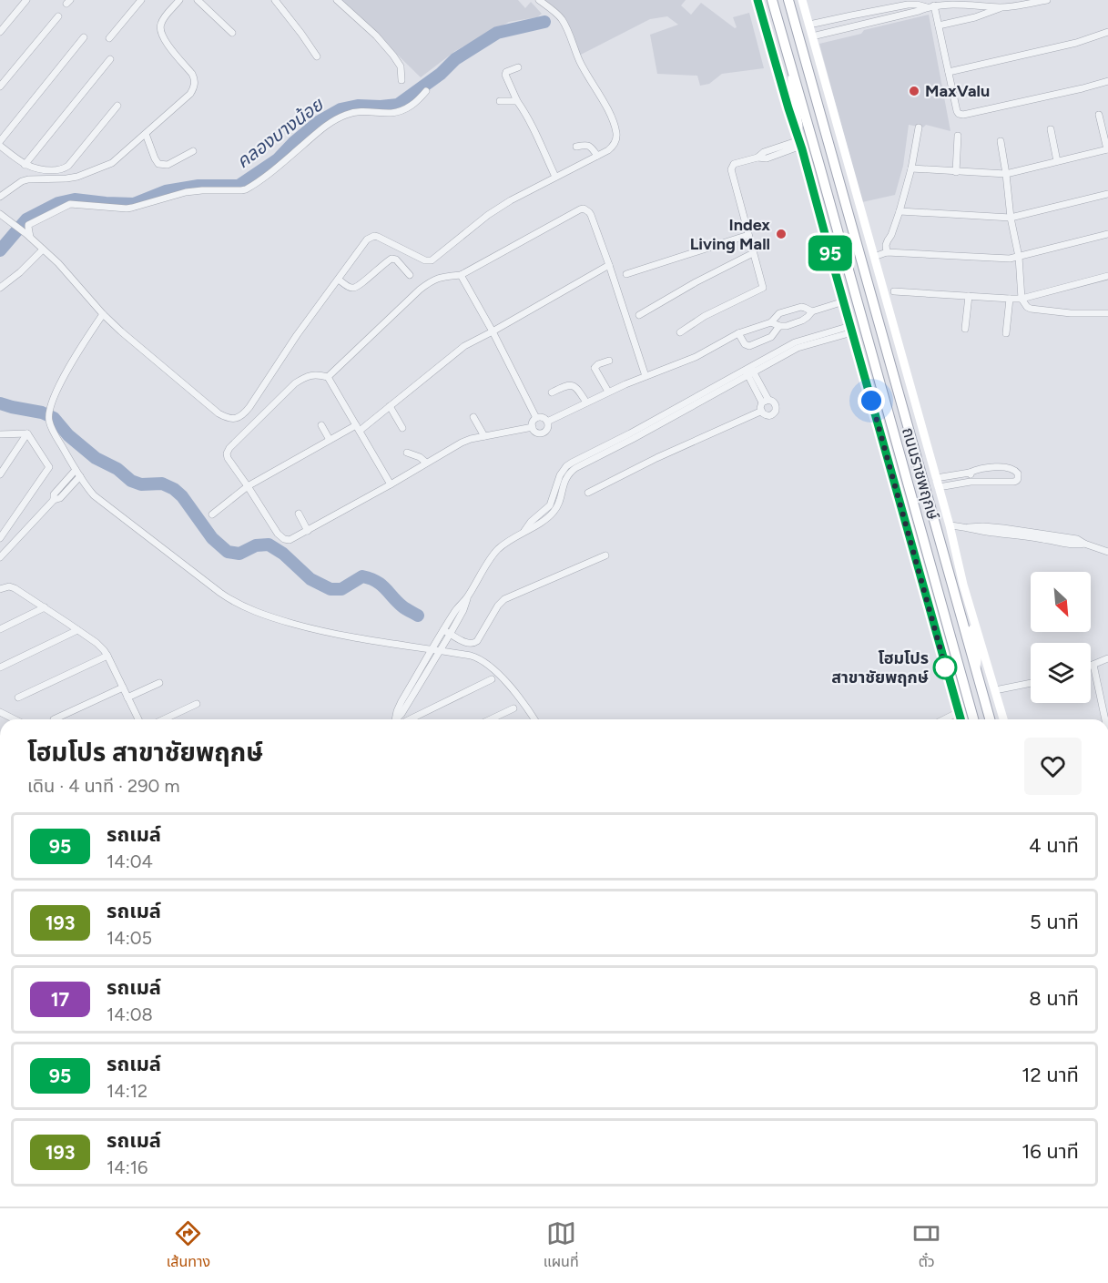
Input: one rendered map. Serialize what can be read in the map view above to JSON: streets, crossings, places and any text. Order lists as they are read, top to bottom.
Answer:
{
  "streets": {
    "main road": ["ถนนราชพฤกษ์"]
  },
  "water": ["คลองบางน้อย"],
  "places": ["MaxValu", "Index Living Mall", "โฮมโปร สาขาชัยพฤกษ์"],
  "lines": ["bus line 95"],
  "north": "bottom right",
  "page": {
    "on_map": "95",
    "heading": ["โฮมโปร สาขาชัยพฤกษ์", "เดิน · 4 นาที · 290 m"],
    "list": [
      {
        "mark": "95",
        "name": "รถเมล์",
        "note": "14:04",
        "value": "4 นาที"
      },
      {
        "mark": "193",
        "name": "รถเมล์",
        "note": "14:05",
        "value": "5 นาที"
      },
      {
        "mark": "17",
        "name": "รถเมล์",
        "note": "14:08",
        "value": "8 นาที"
      },
      {
        "mark": "95",
        "name": "รถเมล์",
        "note": "14:12",
        "value": "12 นาที"
      },
      {
        "mark": "193",
        "name": "รถเมล์",
        "note": "14:16",
        "value": "16 นาที"
      }
    ],
    "tabs": ["เส้นทาง", "แผนที่", "ตั๋ว"]
  }
}
